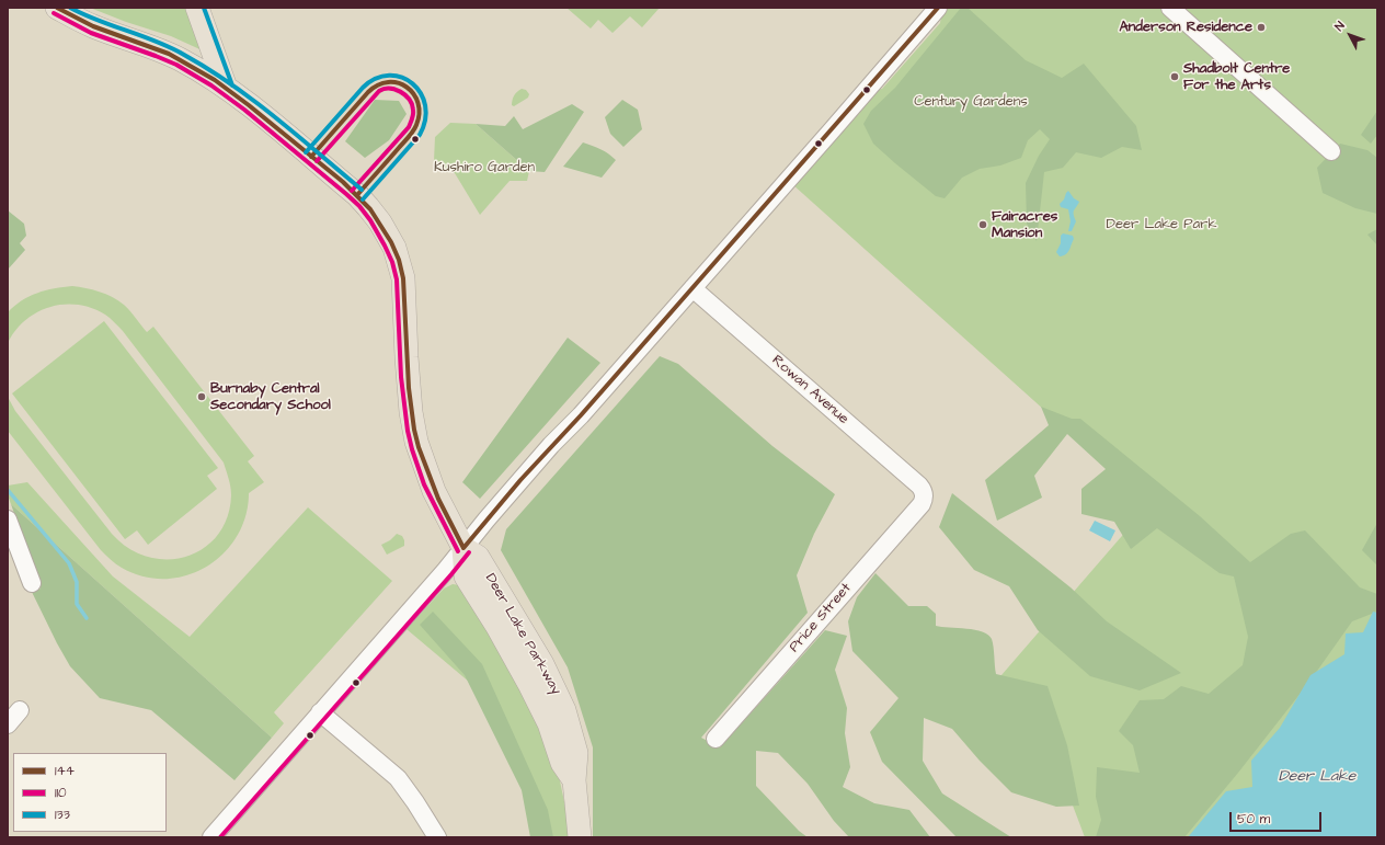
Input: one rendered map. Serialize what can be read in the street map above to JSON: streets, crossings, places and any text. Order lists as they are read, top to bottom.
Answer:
{
  "streets": {
    "main road": ["Deer Lake Parkway"],
    "street": ["Rowan Avenue", "Price Street"]
  },
  "crossings": [
    ["Rowan Avenue", "Price Street"]
  ],
  "water": ["Deer Lake"],
  "parks": ["Century Gardens", "Kushiro Garden", "Deer Lake Park"],
  "places": [
    "Anderson Residence",
    "Shadbolt Centre For the Arts",
    "Fairacres Mansion",
    "Burnaby Central Secondary School"
  ],
  "lines": ["transit line 144", "transit line 133", "transit line 110"],
  "legend": ["144", "110", "133"],
  "scale_bar": "50 m",
  "north": "top left"
}
